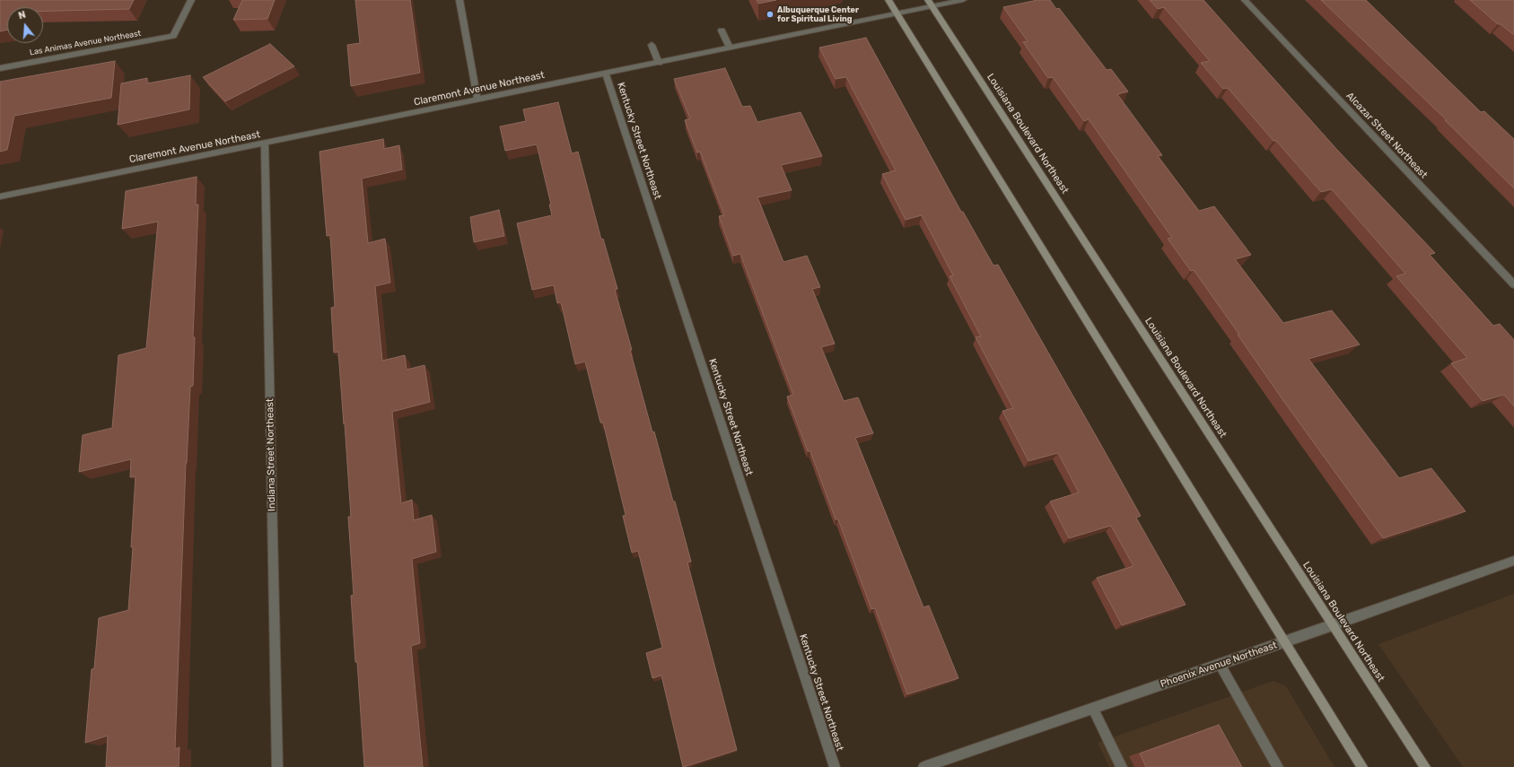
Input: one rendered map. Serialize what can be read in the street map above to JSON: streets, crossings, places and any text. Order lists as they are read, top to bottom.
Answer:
{
  "streets": {
    "main road": ["Louisiana Boulevard Northeast"],
    "street": [
      "Las Animas Avenue Northeast",
      "Claremont Avenue Northeast",
      "Alcazar Street Northeast",
      "Kentucky Street Northeast",
      "Indiana Street Northeast",
      "Phoenix Avenue Northeast"
    ]
  },
  "crossings": [
    ["Claremont Avenue Northeast", "Louisiana Boulevard Northeast"],
    ["Claremont Avenue Northeast", "Kentucky Street Northeast"],
    ["Claremont Avenue Northeast", "Indiana Street Northeast"],
    ["Louisiana Boulevard Northeast", "Phoenix Avenue Northeast"]
  ],
  "places": ["Albuquerque Center for Spiritual Living"],
  "north": "top"
}
